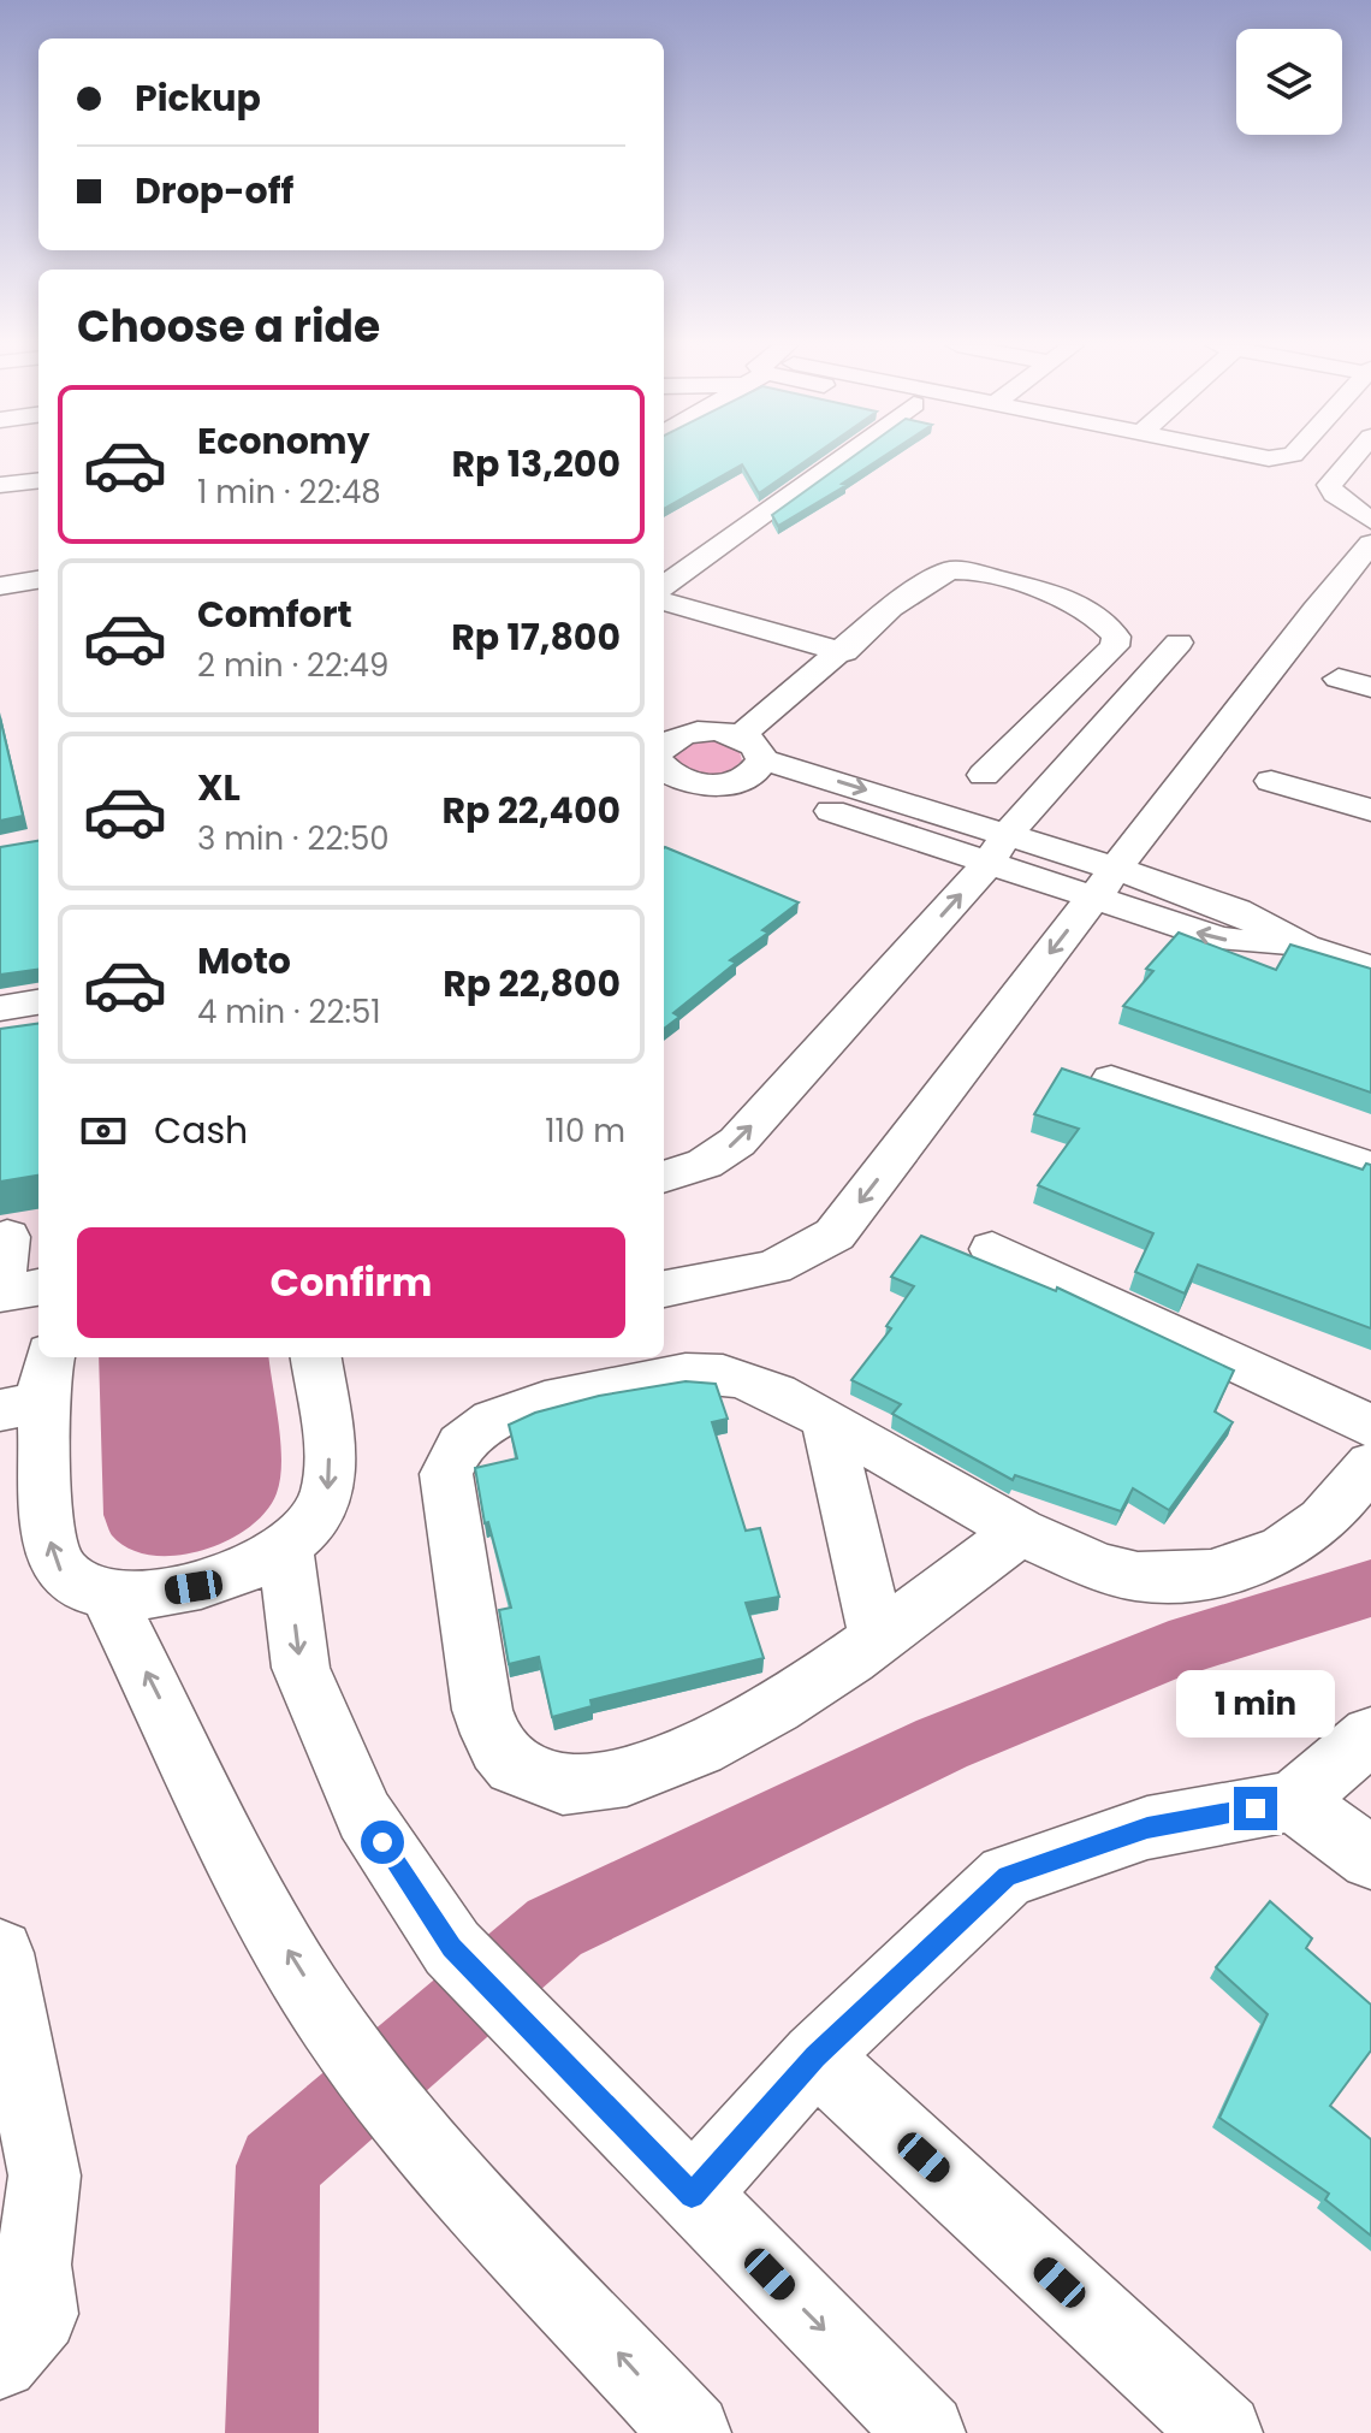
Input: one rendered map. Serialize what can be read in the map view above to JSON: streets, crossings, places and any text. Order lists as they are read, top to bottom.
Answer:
{
  "page": {
    "banner": ["Pickup", "Drop-off"],
    "heading": "Choose a ride",
    "list": [
      {
        "name": "Economy",
        "note": "1 min · 22:48",
        "value": "Rp 13,200"
      },
      {
        "name": "Comfort",
        "note": "2 min · 22:49",
        "value": "Rp 17,800"
      },
      {
        "name": "XL",
        "note": "3 min · 22:50",
        "value": "Rp 22,400"
      },
      {
        "name": "Moto",
        "note": "4 min · 22:51",
        "value": "Rp 22,800"
      }
    ],
    "pay": ["Cash", "110 m"],
    "buttons": "Confirm",
    "bubble": "1 min"
  }
}
